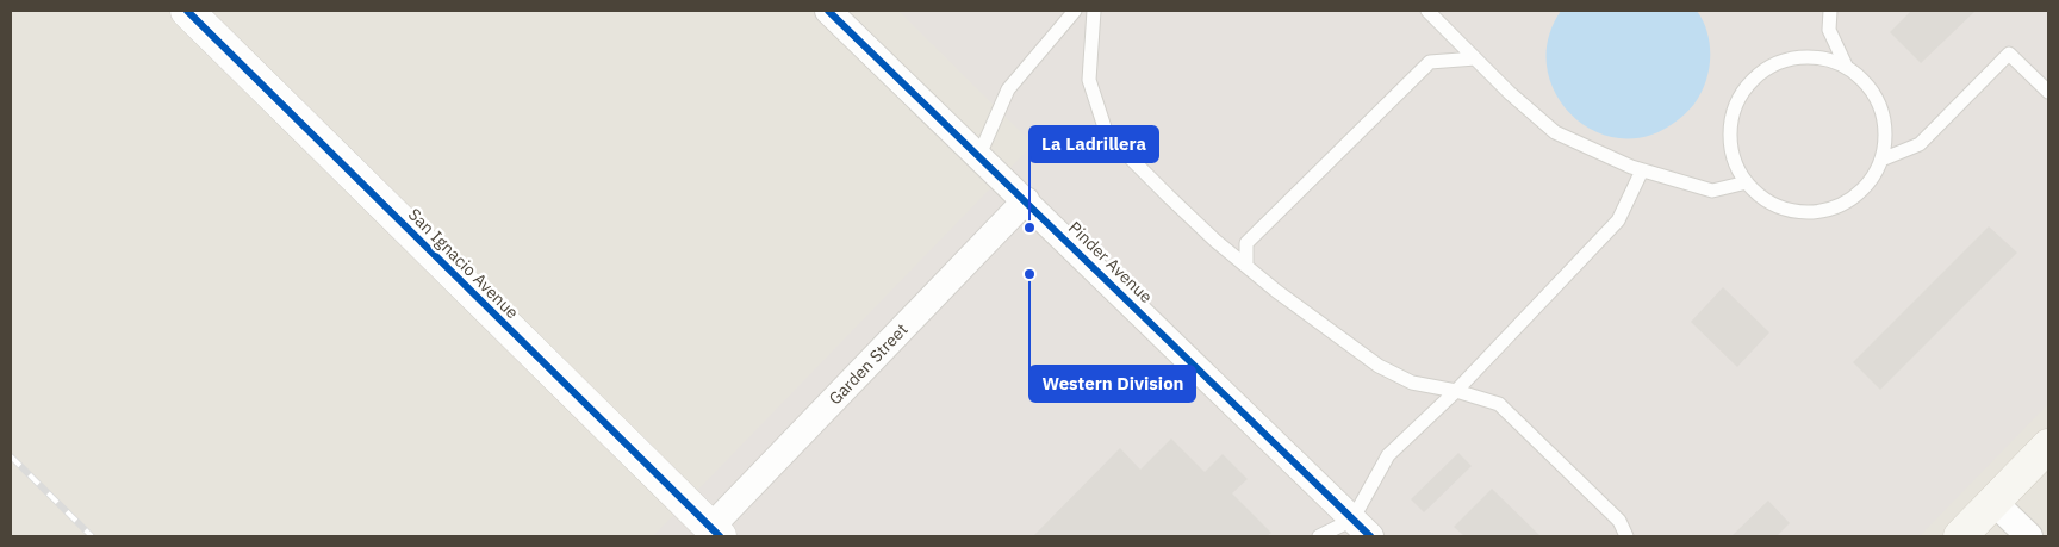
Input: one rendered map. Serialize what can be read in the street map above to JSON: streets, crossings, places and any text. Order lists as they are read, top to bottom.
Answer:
{
  "streets": {
    "street": ["Pinder Avenue", "San Ignacio Avenue", "Garden Street"]
  },
  "crossings": [
    ["Pinder Avenue", "Garden Street"],
    ["San Ignacio Avenue", "Garden Street"]
  ],
  "places": ["La Ladrillera", "Western Division"]
}
